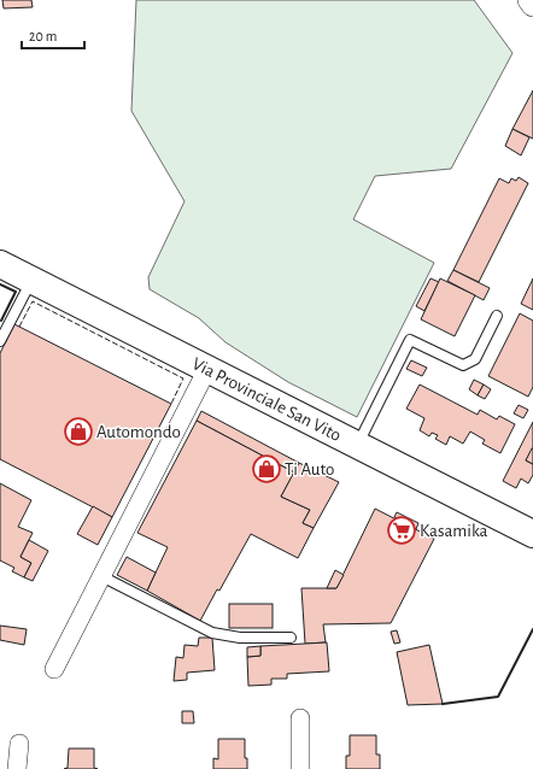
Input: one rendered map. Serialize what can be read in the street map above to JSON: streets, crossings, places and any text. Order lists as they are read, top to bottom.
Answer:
{
  "streets": {
    "main road": ["Via Provinciale San Vito"]
  },
  "places": {
    "shop": ["Automondo", "Ti Auto"],
    "supermarket": ["Kasamika"]
  },
  "scale_bar": "20 m"
}
